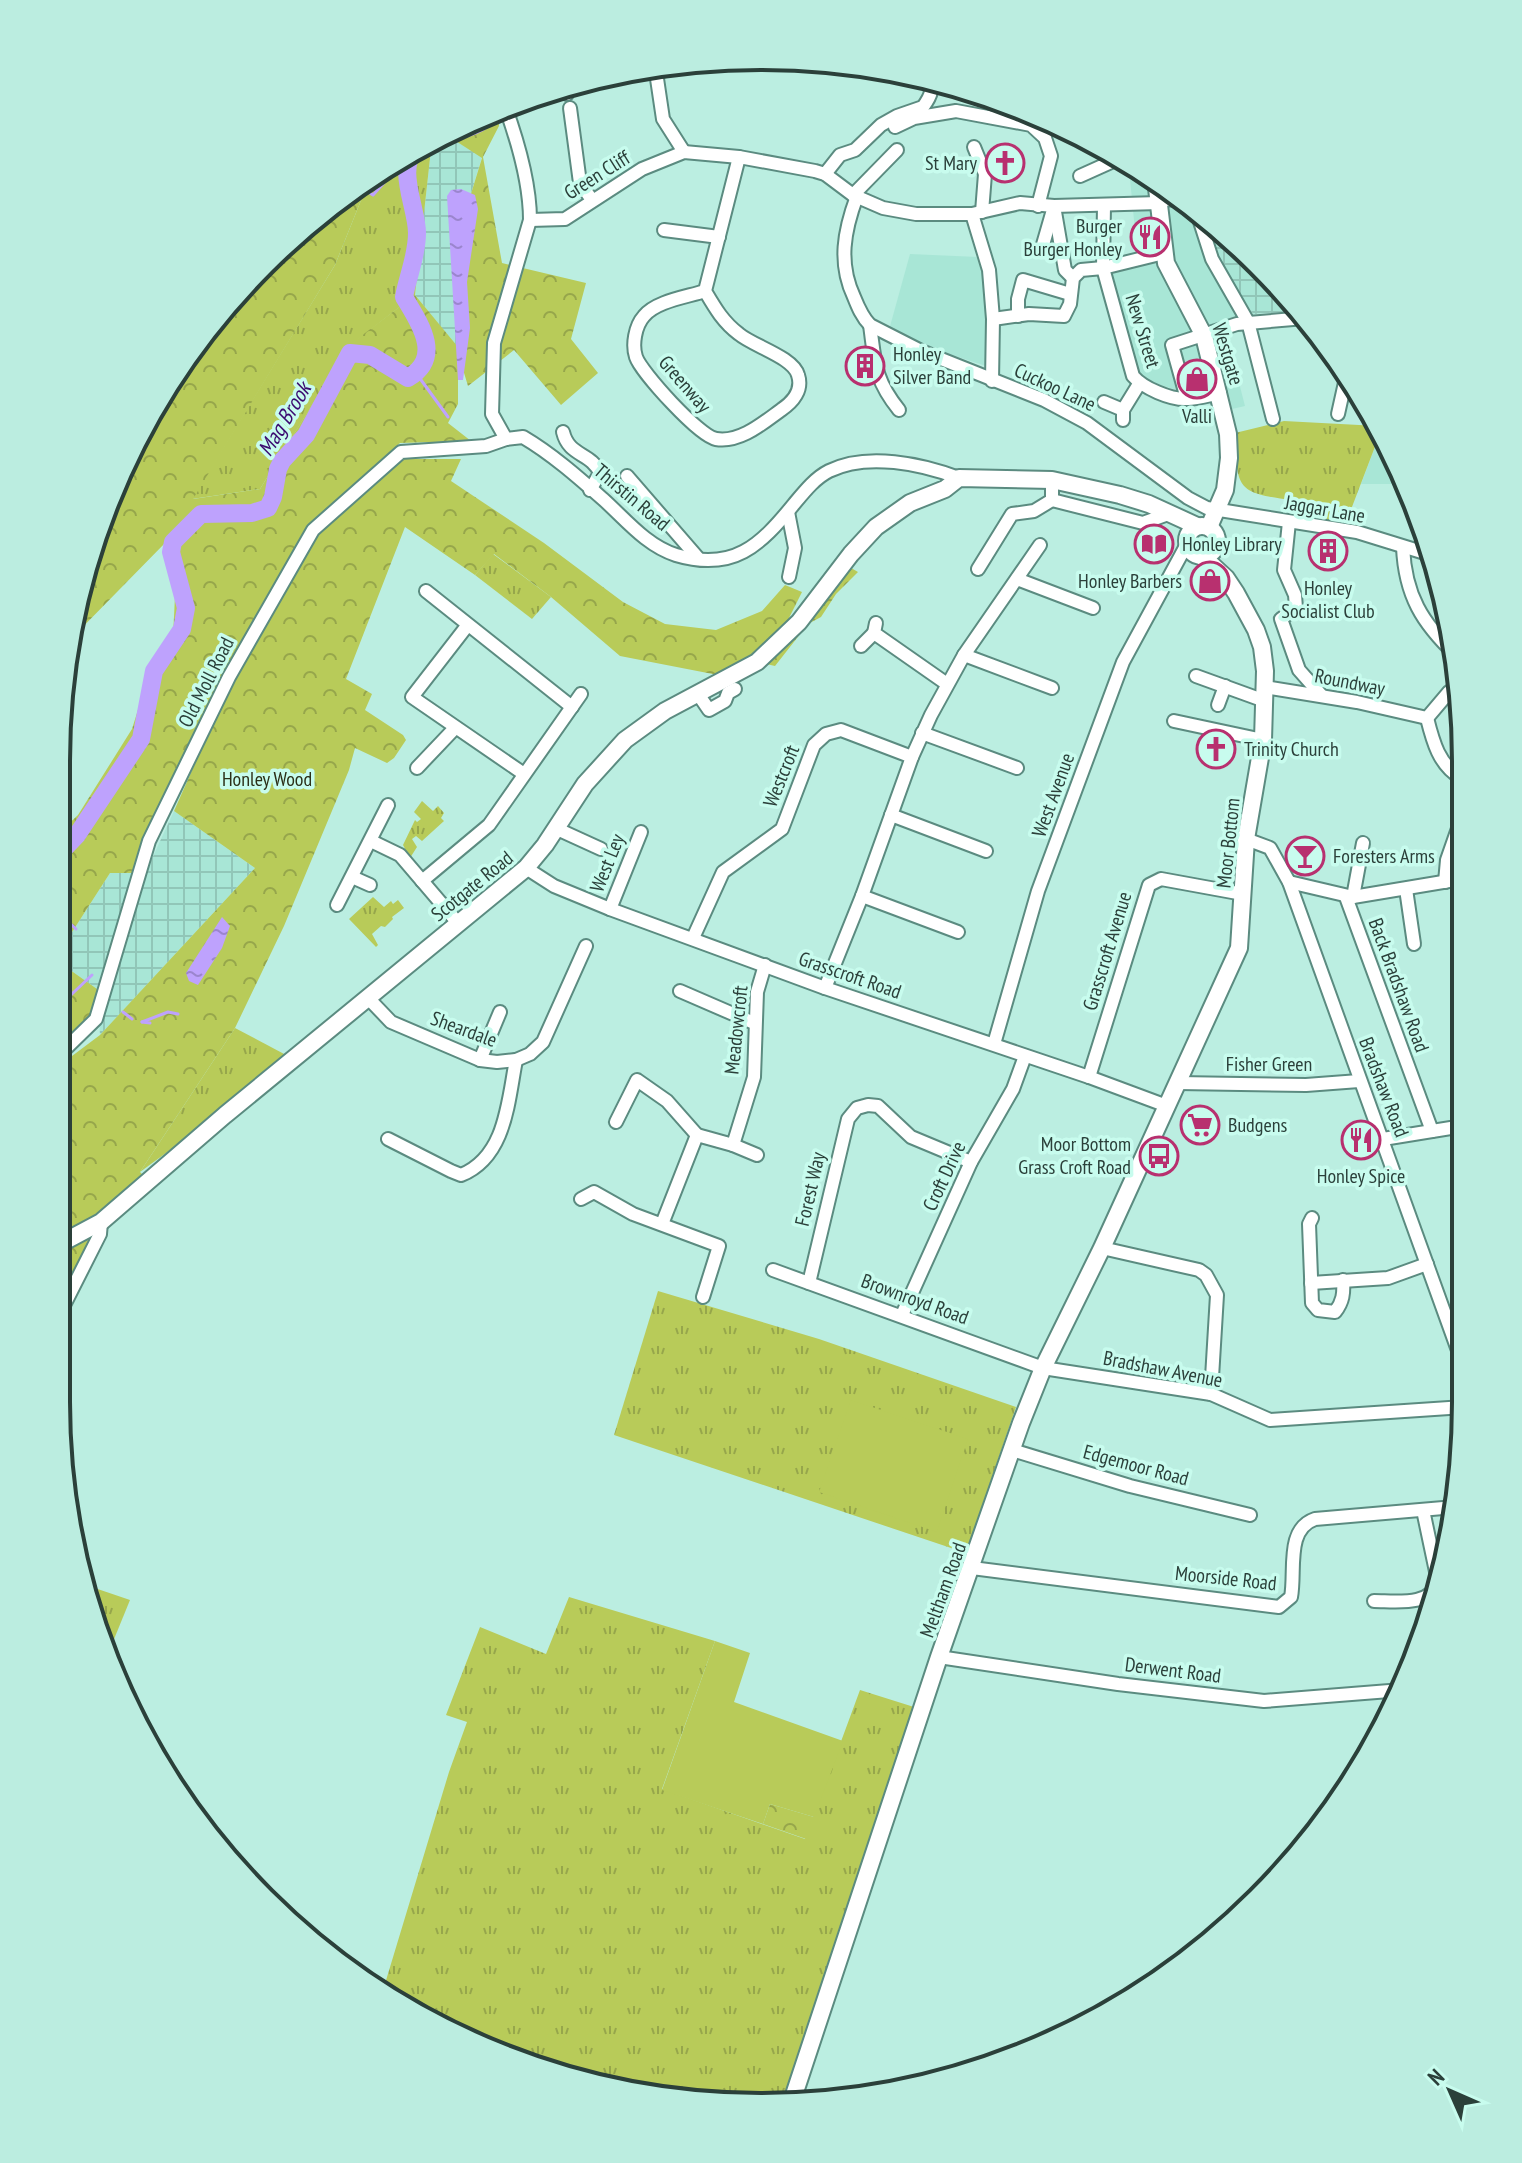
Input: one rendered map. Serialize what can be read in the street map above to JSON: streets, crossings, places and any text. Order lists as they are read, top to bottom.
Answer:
{
  "streets": {
    "street": [
      "Green Cliff",
      "New Street",
      "Westgate",
      "Greenway",
      "Cuckoo Lane",
      "Thirstin Road",
      "Jaggar Lane",
      "Old Moll Road",
      "Roundway",
      "Westcroft",
      "West Avenue",
      "Moor Bottom",
      "West Ley",
      "Scotgate Road",
      "Grasscroft Avenue",
      "Grasscroft Road",
      "Back Bradshaw Road",
      "Sheardale",
      "Meadowcroft",
      "Fisher Green",
      "Bradshaw Road",
      "Croft Drive",
      "Forest Way",
      "Brownroyd Road",
      "Bradshaw Avenue",
      "Edgemoor Road",
      "Moorside Road",
      "Meltham Road",
      "Derwent Road"
    ]
  },
  "crossings": [
    ["New Street", "Westgate"],
    ["Westgate", "Cuckoo Lane"],
    ["Westgate", "Thirstin Road"],
    ["Westgate", "Jaggar Lane"],
    ["Westgate", "Moor Bottom"],
    ["Cuckoo Lane", "Jaggar Lane"],
    ["Thirstin Road", "Old Moll Road"],
    ["Thirstin Road", "Moor Bottom"],
    ["Thirstin Road", "Scotgate Road"],
    ["Roundway", "Moor Bottom"],
    ["Westcroft", "Grasscroft Road"],
    ["West Avenue", "Moor Bottom"],
    ["West Avenue", "Grasscroft Road"],
    ["Moor Bottom", "Grasscroft Avenue"],
    ["Moor Bottom", "Grasscroft Road"],
    ["Moor Bottom", "Fisher Green"],
    ["Moor Bottom", "Bradshaw Road"],
    ["Moor Bottom", "Meltham Road"],
    ["West Ley", "Grasscroft Road"],
    ["Scotgate Road", "Grasscroft Road"],
    ["Scotgate Road", "Sheardale"],
    ["Grasscroft Avenue", "Grasscroft Road"],
    ["Grasscroft Road", "Meadowcroft"],
    ["Grasscroft Road", "Croft Drive"],
    ["Grasscroft Road", "Meltham Road"],
    ["Fisher Green", "Bradshaw Road"],
    ["Croft Drive", "Forest Way"],
    ["Croft Drive", "Brownroyd Road"],
    ["Forest Way", "Brownroyd Road"],
    ["Brownroyd Road", "Bradshaw Avenue"],
    ["Brownroyd Road", "Meltham Road"],
    ["Bradshaw Avenue", "Meltham Road"],
    ["Edgemoor Road", "Meltham Road"],
    ["Moorside Road", "Meltham Road"],
    ["Meltham Road", "Derwent Road"]
  ],
  "water": ["Mag Brook"],
  "parks": ["Honley Wood"],
  "places": {
    "church": ["St Mary", "Trinity Church"],
    "restaurant": ["Burger Burger Honley", "Honley Spice"],
    "building": ["Honley Silver Band", "Honley Socialist Club"],
    "shop": ["Valli", "Honley Barbers"],
    "library": ["Honley Library"],
    "bar": ["Foresters Arms"],
    "supermarket": ["Budgens"],
    "bus stop": ["Moor Bottom Grass Croft Road"]
  },
  "north": "top left"
}
